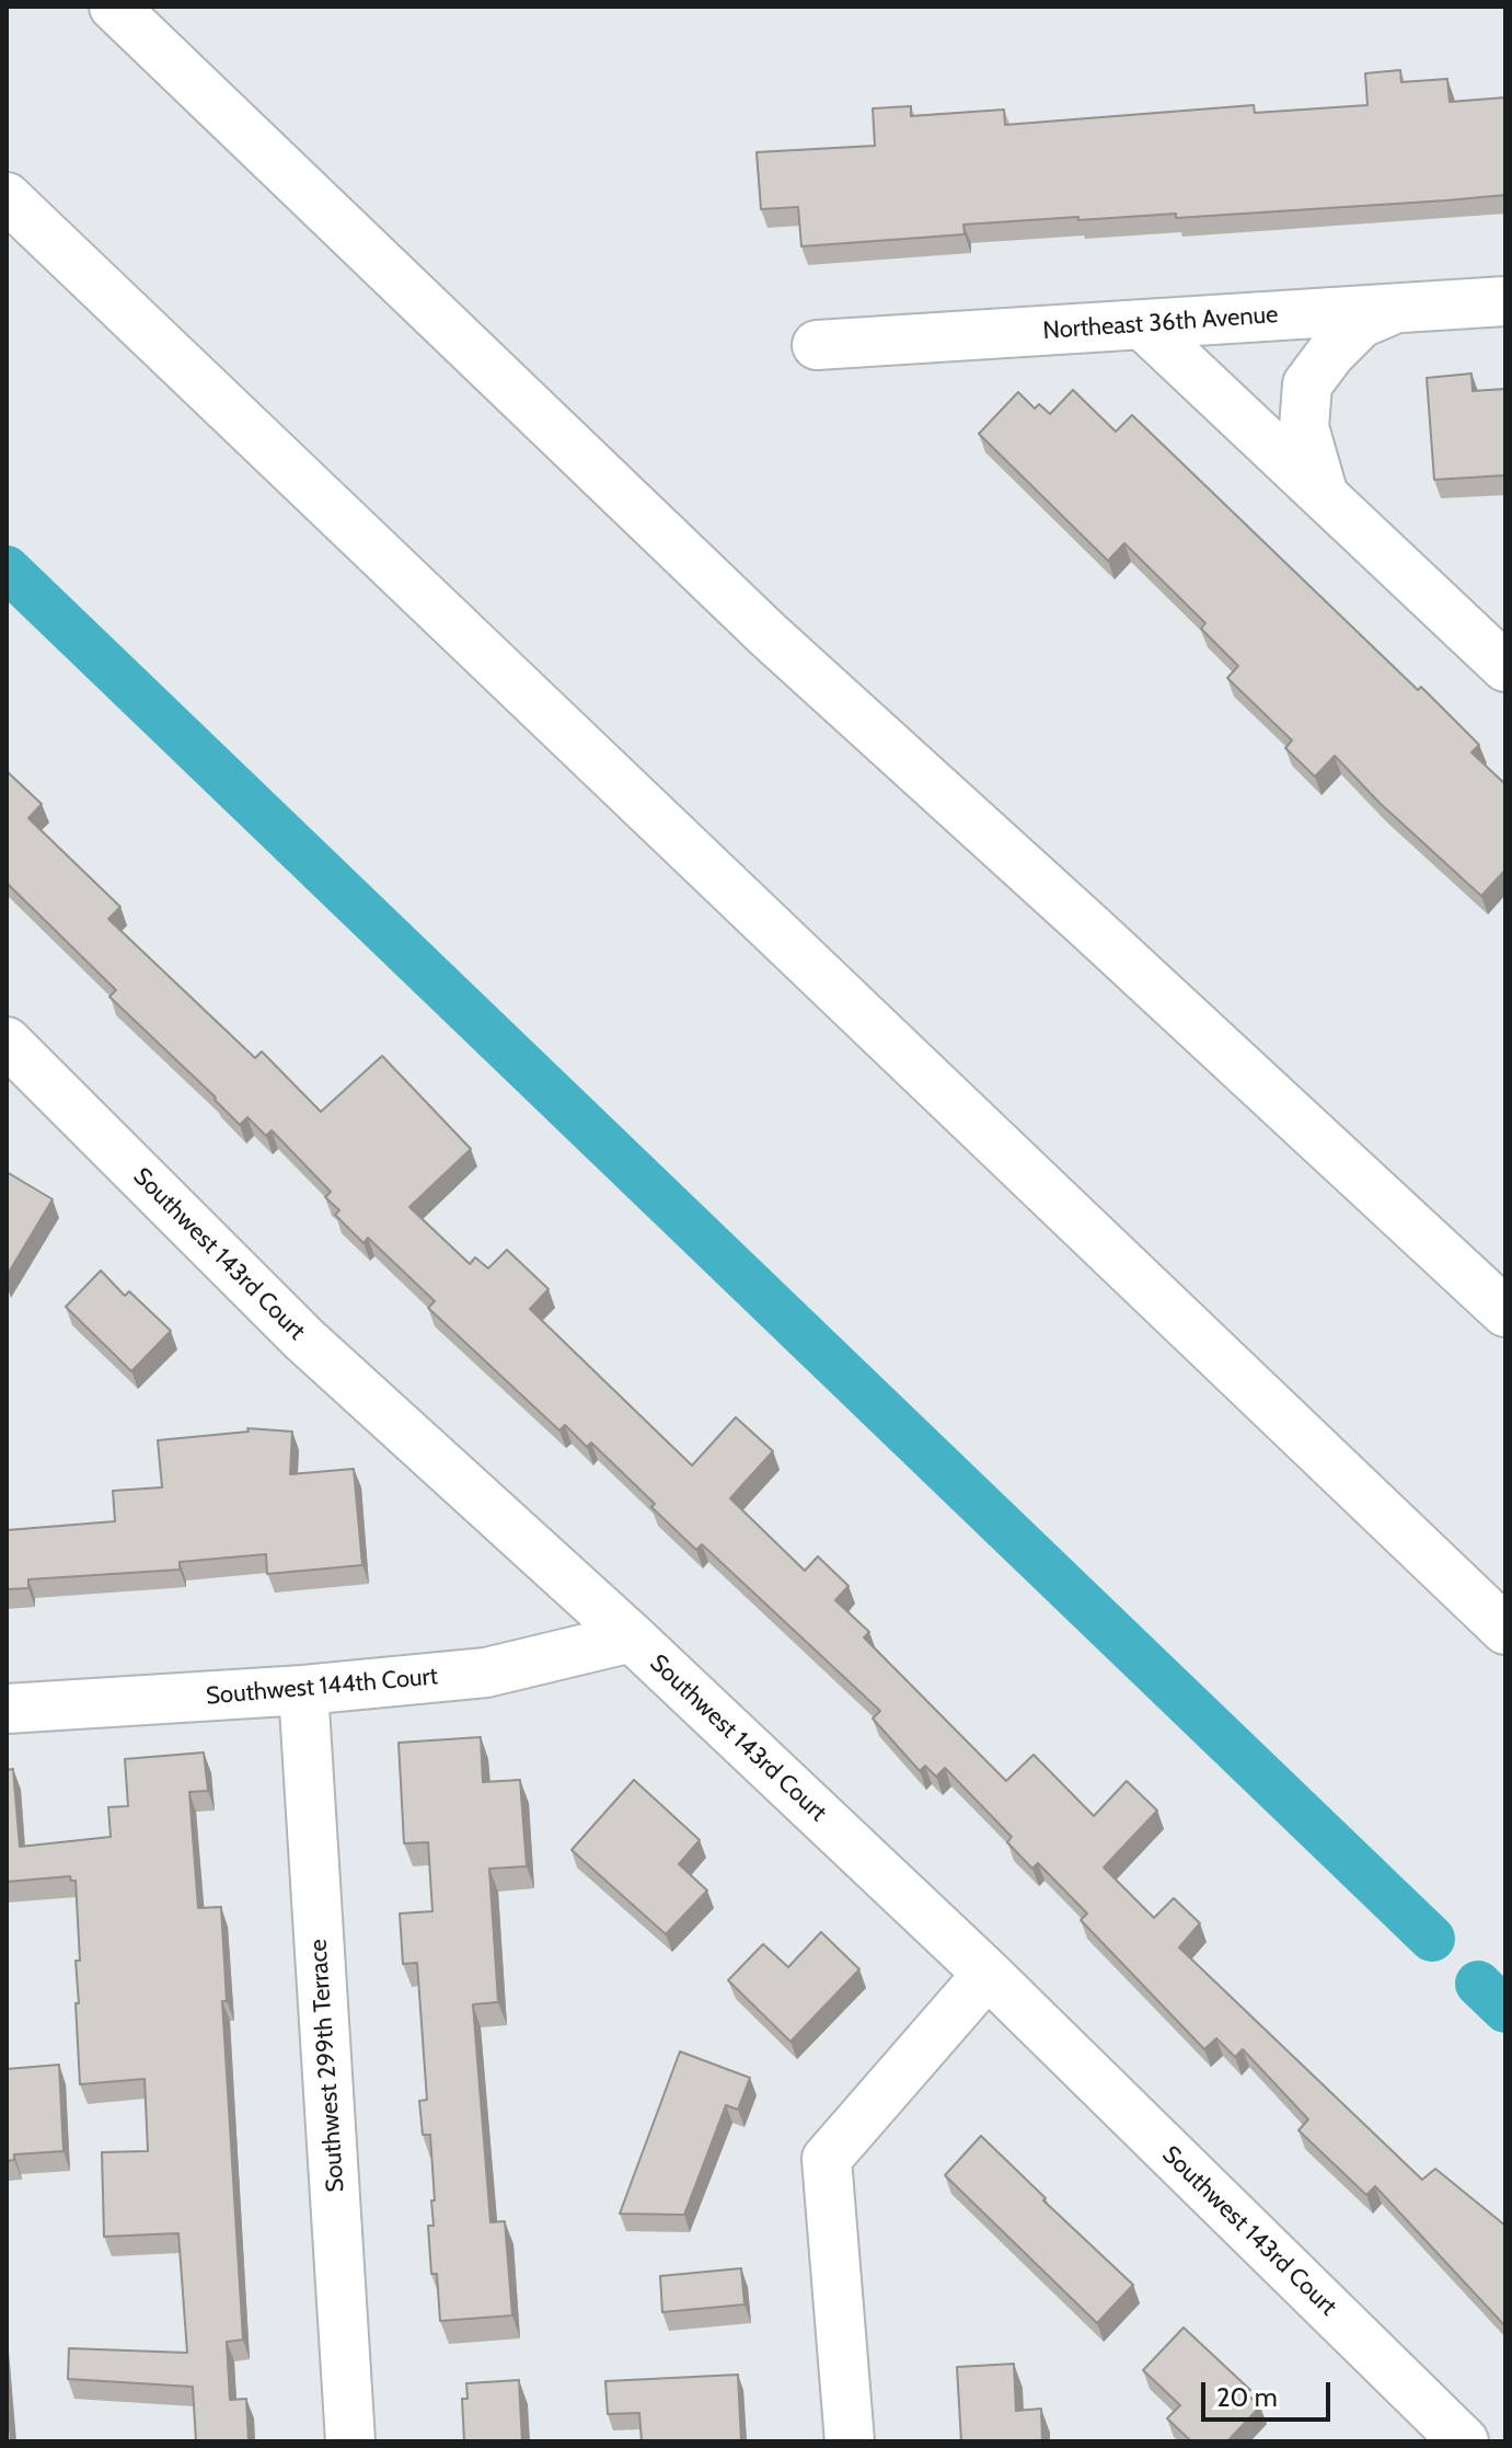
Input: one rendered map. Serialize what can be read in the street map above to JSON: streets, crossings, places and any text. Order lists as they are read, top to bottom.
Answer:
{
  "streets": {
    "main road": [
      "Northeast 36th Avenue",
      "Southwest 143rd Court",
      "Southwest 144th Court",
      "Southwest 299th Terrace"
    ]
  },
  "crossings": [
    ["Southwest 143rd Court", "Southwest 144th Court"],
    ["Southwest 144th Court", "Southwest 299th Terrace"]
  ],
  "scale_bar": "20 m"
}
